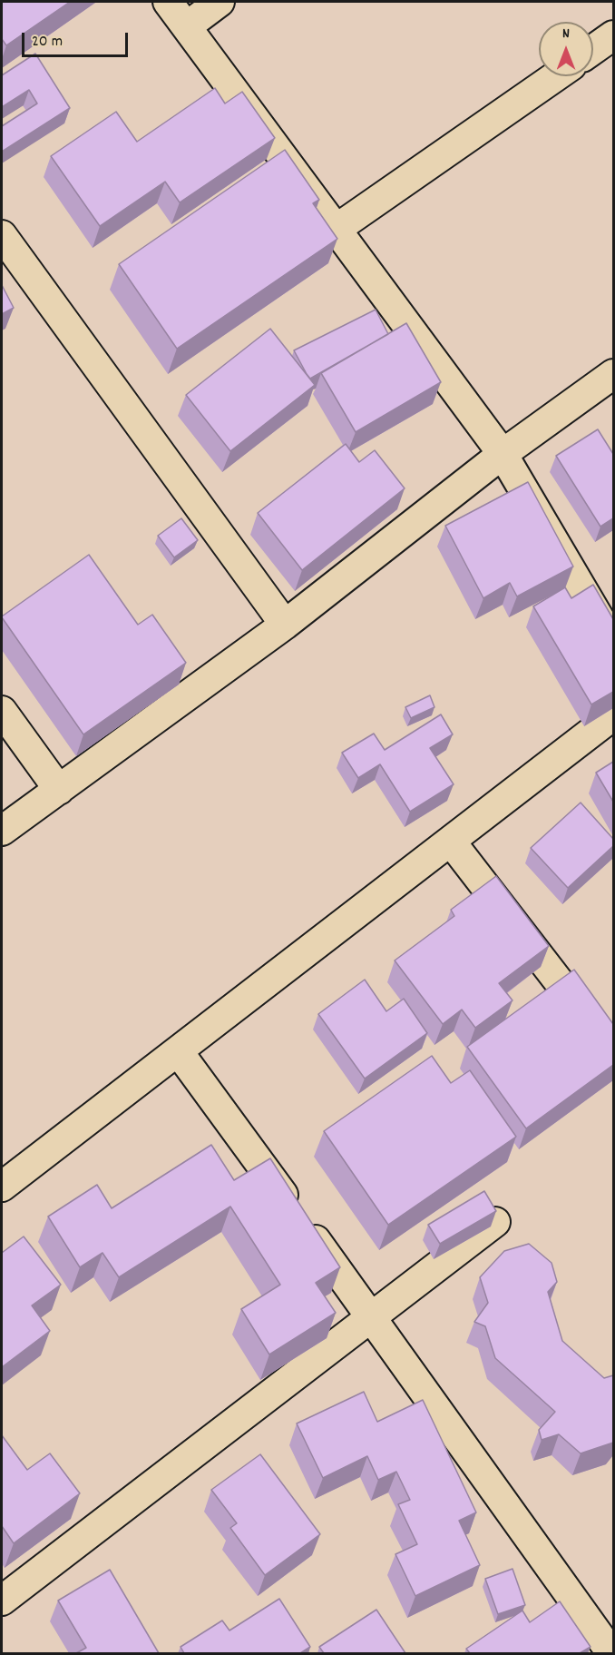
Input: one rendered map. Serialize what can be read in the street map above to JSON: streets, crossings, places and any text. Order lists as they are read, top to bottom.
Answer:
{
  "scale_bar": "20 m",
  "north": "top"
}
